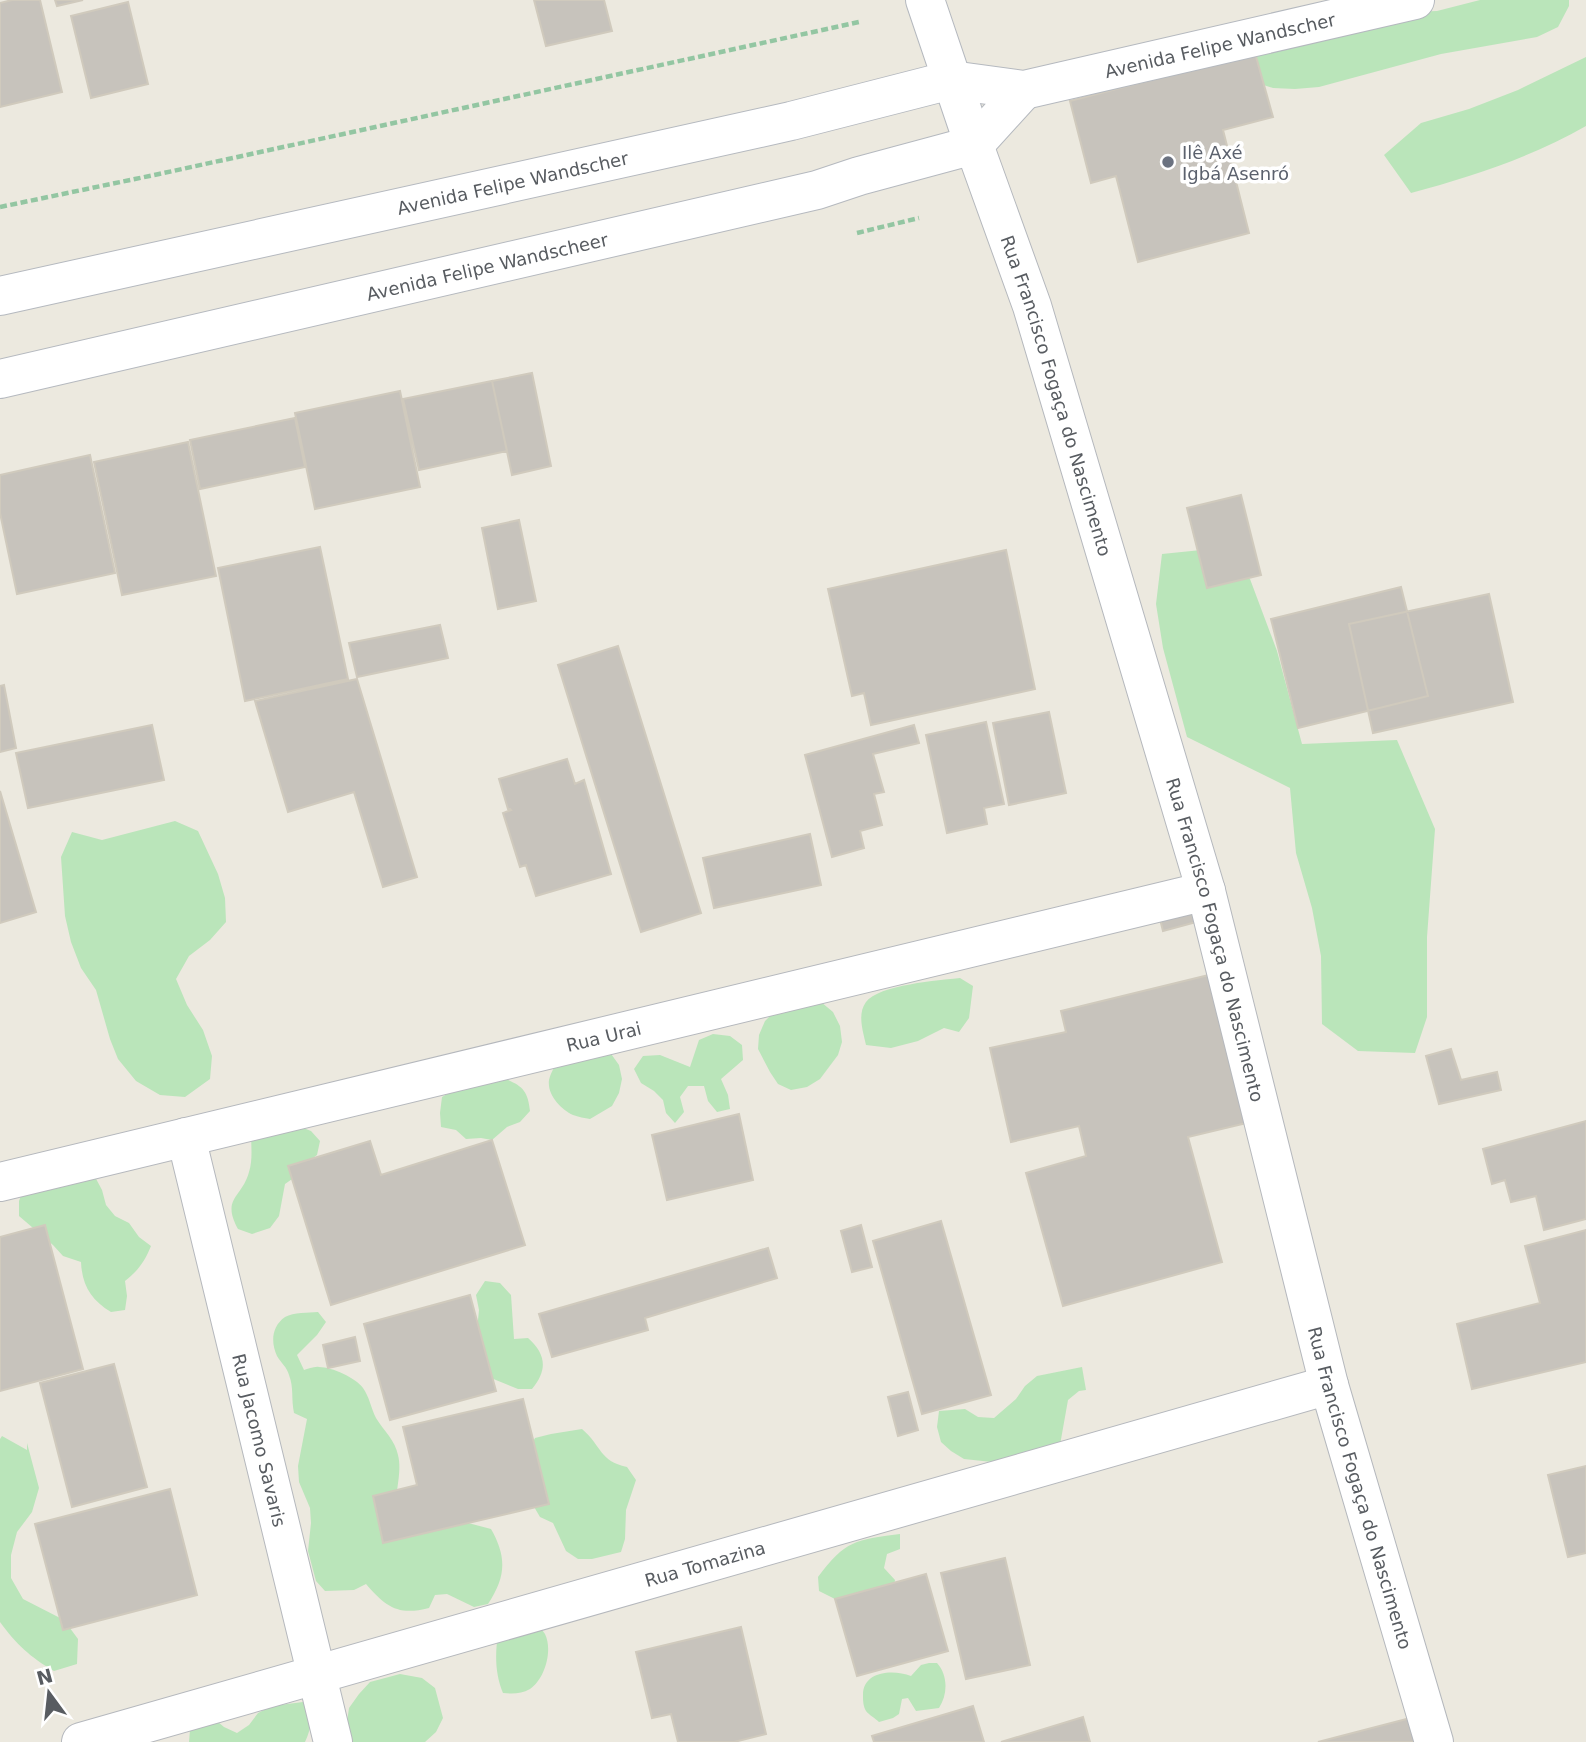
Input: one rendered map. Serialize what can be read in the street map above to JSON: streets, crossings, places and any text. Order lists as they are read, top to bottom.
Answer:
{
  "streets": {
    "street": [
      "Avenida Felipe Wandscher",
      "Avenida Felipe Wandscheer",
      "Rua Francisco Fogaça do Nascimento",
      "Rua Urai",
      "Rua Jacomo Savaris",
      "Rua Tomazina"
    ]
  },
  "crossings": [
    ["Avenida Felipe Wandscher", "Rua Francisco Fogaça do Nascimento"],
    ["Avenida Felipe Wandscheer", "Rua Francisco Fogaça do Nascimento"],
    ["Rua Francisco Fogaça do Nascimento", "Rua Urai"],
    ["Rua Francisco Fogaça do Nascimento", "Rua Tomazina"],
    ["Rua Urai", "Rua Jacomo Savaris"],
    ["Rua Jacomo Savaris", "Rua Tomazina"]
  ],
  "places": ["Ilê Axé Igbá Asenró"],
  "north": "top"
}
